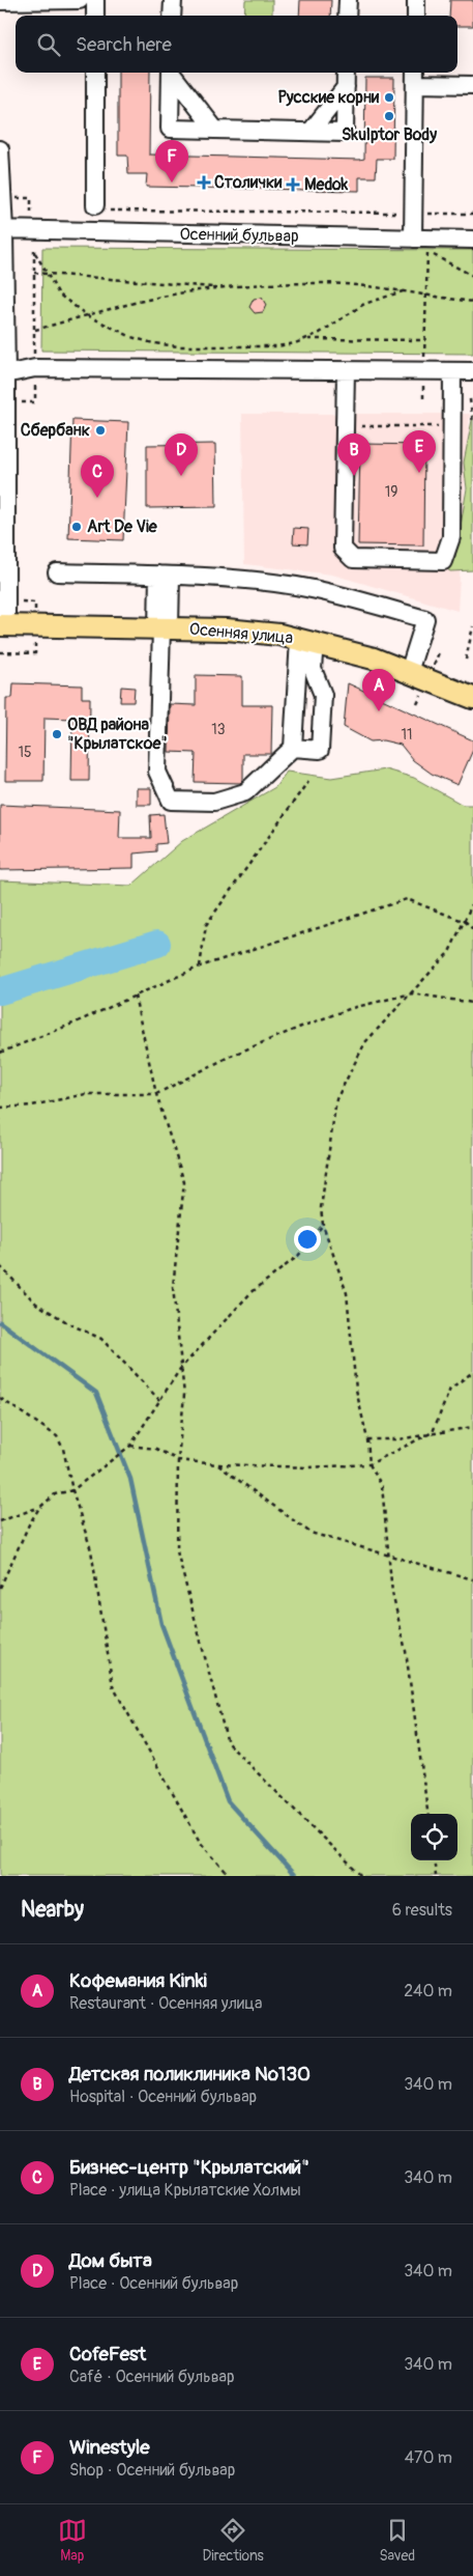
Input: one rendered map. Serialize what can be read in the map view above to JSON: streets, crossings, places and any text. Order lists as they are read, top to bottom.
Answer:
{
  "streets": {
    "main road": ["Осенняя улица"],
    "street": ["Осенний бульвар"]
  },
  "places": {
    "other": [
      "Русские корни",
      "Skulptor Body",
      "Сбербанк",
      "Art De Vie",
      "ОВД района \"Крылатское\""
    ],
    "health": ["Столички", "Medok"]
  },
  "house_numbers": [
    "19",
    "13",
    "11",
    "15"
  ],
  "page": {
    "search": "Search here",
    "pins": [
      "F",
      "E",
      "B",
      "D",
      "C",
      "A"
    ],
    "heading": ["Nearby", "6 results"],
    "list": [
      {
        "mark": "A",
        "name": "Кофемания Kinki",
        "note": "Restaurant · Осенняя улица",
        "value": "240 m"
      },
      {
        "mark": "B",
        "name": "Детская поликлиника №130",
        "note": "Hospital · Осенний бульвар",
        "value": "340 m"
      },
      {
        "mark": "C",
        "name": "Бизнес-центр \"Крылатский\"",
        "note": "Place · улица Крылатские Холмы",
        "value": "340 m"
      },
      {
        "mark": "D",
        "name": "Дом быта",
        "note": "Place · Осенний бульвар",
        "value": "340 m"
      },
      {
        "mark": "E",
        "name": "CofeFest",
        "note": "Café · Осенний бульвар",
        "value": "340 m"
      },
      {
        "mark": "F",
        "name": "Winestyle",
        "note": "Shop · Осенний бульвар",
        "value": "470 m"
      }
    ],
    "nav": ["Map", "Directions", "Saved"]
  }
}
